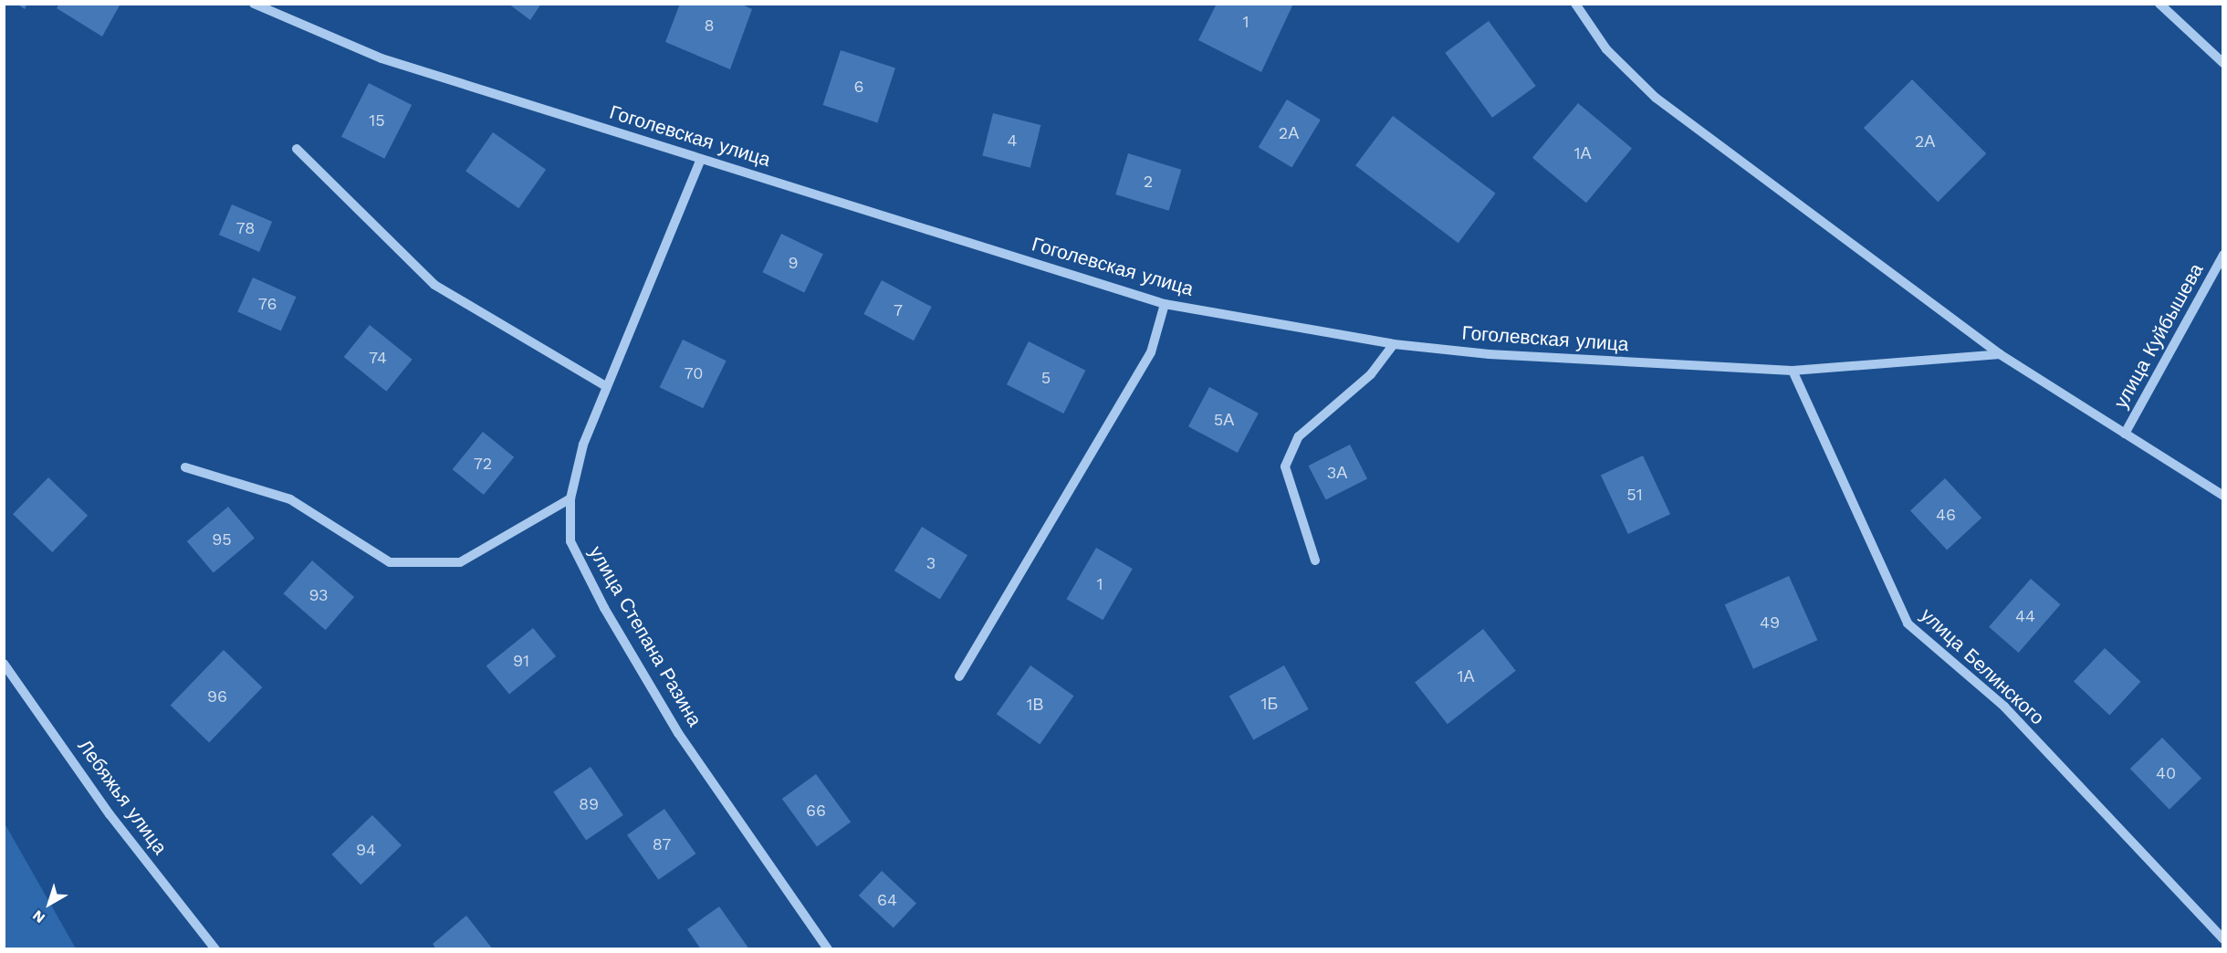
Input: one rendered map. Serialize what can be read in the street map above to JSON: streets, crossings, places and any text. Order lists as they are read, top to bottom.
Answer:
{
  "streets": {
    "street": [
      "Гоголевская улица",
      "улица Куйбышева",
      "улица Степана Разина",
      "улица Белинского",
      "Лебяжья улица"
    ]
  },
  "crossings": [
    ["Гоголевская улица", "улица Степана Разина"],
    ["Гоголевская улица", "улица Белинского"]
  ],
  "house_numbers": [
    "1",
    "8",
    "6",
    "15",
    "2А",
    "4",
    "2А",
    "1А",
    "2",
    "78",
    "9",
    "76",
    "7",
    "74",
    "70",
    "5",
    "5А",
    "72",
    "3А",
    "51",
    "46",
    "95",
    "3",
    "1",
    "93",
    "44",
    "49",
    "91",
    "1А",
    "96",
    "1Б",
    "1В",
    "40",
    "89",
    "66",
    "87",
    "94",
    "64"
  ],
  "north": "bottom left"
}
